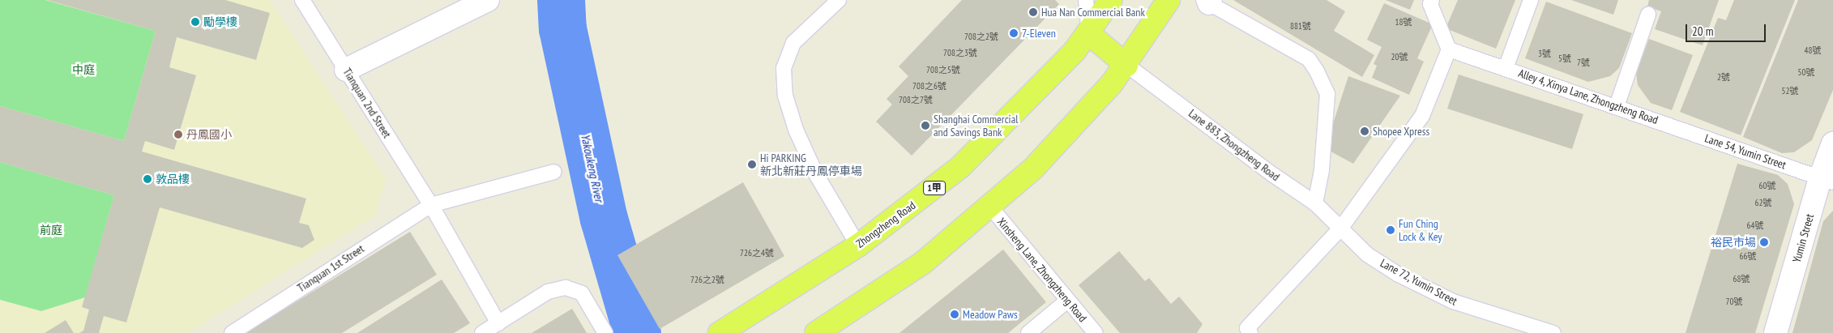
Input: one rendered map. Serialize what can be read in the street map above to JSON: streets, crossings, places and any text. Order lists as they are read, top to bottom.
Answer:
{
  "streets": {
    "main road": ["1甲", "Zhongzheng Road"],
    "street": ["Yumin Street"],
    "lane": [
      "Alley 4, Xinya Lane, Zhongzheng Road",
      "Tianquan 2nd Street",
      "Lane 883, Zhongzheng Road",
      "Lane 54, Yumin Street",
      "Tianquan 1st Street",
      "Xinsheng Lane, Zhongzheng Road",
      "Lane 72, Yumin Street"
    ]
  },
  "crossings": [
    ["Alley 4, Xinya Lane, Zhongzheng Road", "Lane 54, Yumin Street"],
    ["Tianquan 2nd Street", "Tianquan 1st Street"],
    ["Lane 883, Zhongzheng Road", "Lane 72, Yumin Street"],
    ["Lane 54, Yumin Street", "Yumin Street"]
  ],
  "water": ["Yakoukeng River"],
  "parks": ["中庭", "前庭"],
  "places": [
    "Hua Nan Commercial Bank",
    "勵學樓",
    "7-Eleven",
    "Shanghai Commercial and Savings Bank",
    "Shopee Xpress",
    "丹鳳國小",
    "Hi PARKING 新北新莊丹鳳停車場",
    "敦品樓",
    "Fun Ching Lock & Key",
    "裕民市場",
    "Meadow Paws"
  ],
  "house_numbers": [
    "18號",
    "881號",
    "708之2號",
    "48號",
    "708之3號",
    "3號",
    "20號",
    "5號",
    "7號",
    "708之5號",
    "50號",
    "2號",
    "708之6號",
    "52號",
    "708之7號",
    "60號",
    "62號",
    "64號",
    "726之4號",
    "66號",
    "68號",
    "726之2號",
    "70號"
  ],
  "scale_bar": "20 m"
}
